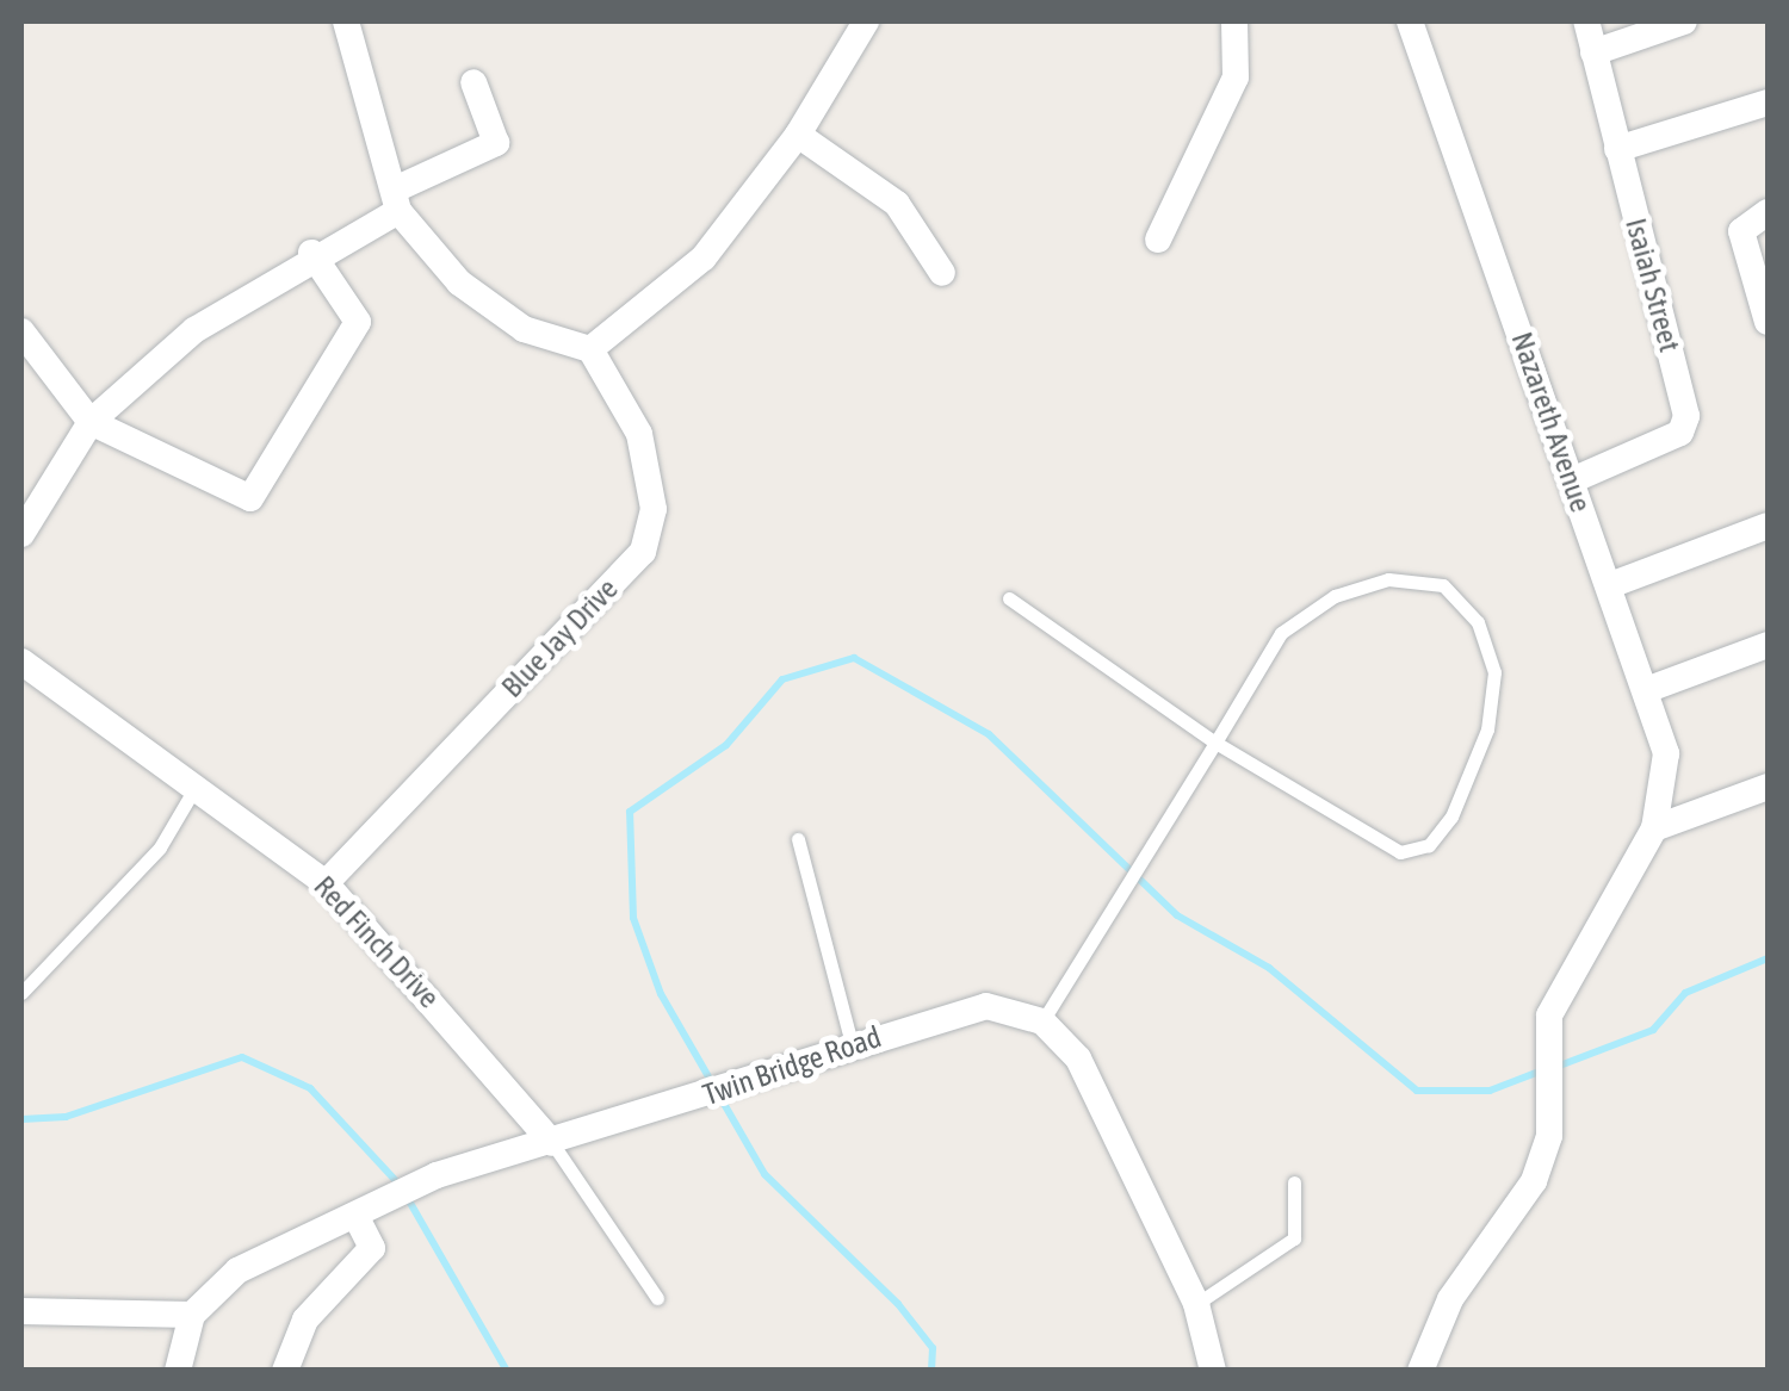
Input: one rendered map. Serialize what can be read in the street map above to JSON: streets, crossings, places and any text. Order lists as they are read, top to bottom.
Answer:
{
  "streets": {
    "street": [
      "Isaiah Street",
      "Nazareth Avenue",
      "Blue Jay Drive",
      "Red Finch Drive",
      "Twin Bridge Road"
    ]
  },
  "crossings": [
    ["Isaiah Street", "Nazareth Avenue"],
    ["Blue Jay Drive", "Red Finch Drive"],
    ["Red Finch Drive", "Twin Bridge Road"]
  ]
}
